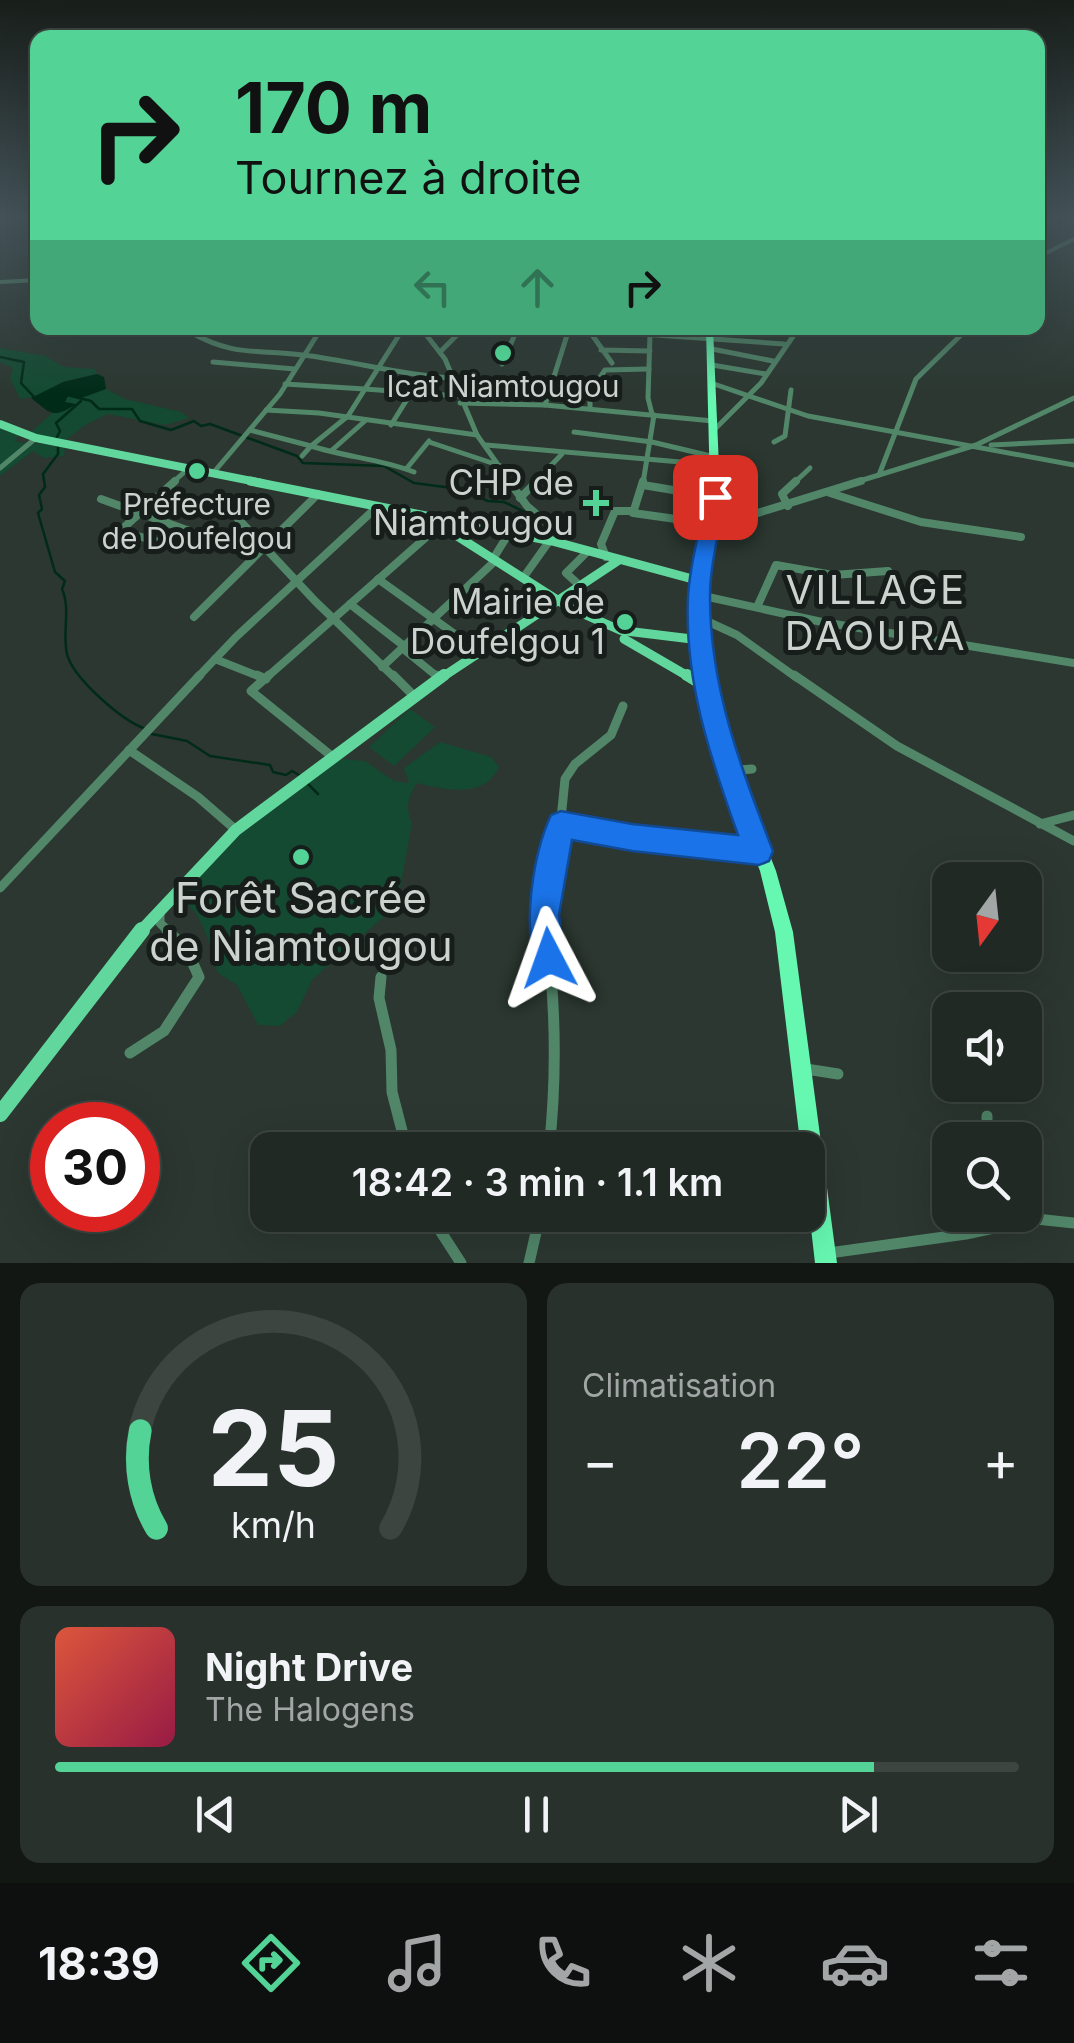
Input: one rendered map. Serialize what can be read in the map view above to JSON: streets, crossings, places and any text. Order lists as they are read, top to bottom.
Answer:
{
  "districts": ["VILLAGE DAOURA"],
  "places": {
    "other": [
      "Icat Niamtougou",
      "Préfecture de Doufelgou",
      "Mairie de Doufelgou 1",
      "Forêt Sacrée de Niamtougou"
    ],
    "health": ["CHP de Niamtougou"]
  },
  "north": "bottom",
  "page": {
    "turn": ["170 m", "Tournez à droite"],
    "limit": "30",
    "trip": "18:42 · 3 min · 1.1 km",
    "tile": "Climatisation",
    "heat": ["−", "22°", "+"],
    "song": ["Night Drive", "The Halogens"],
    "tabs": "18:39",
    "gauge": ["25", "km/h"]
  }
}
